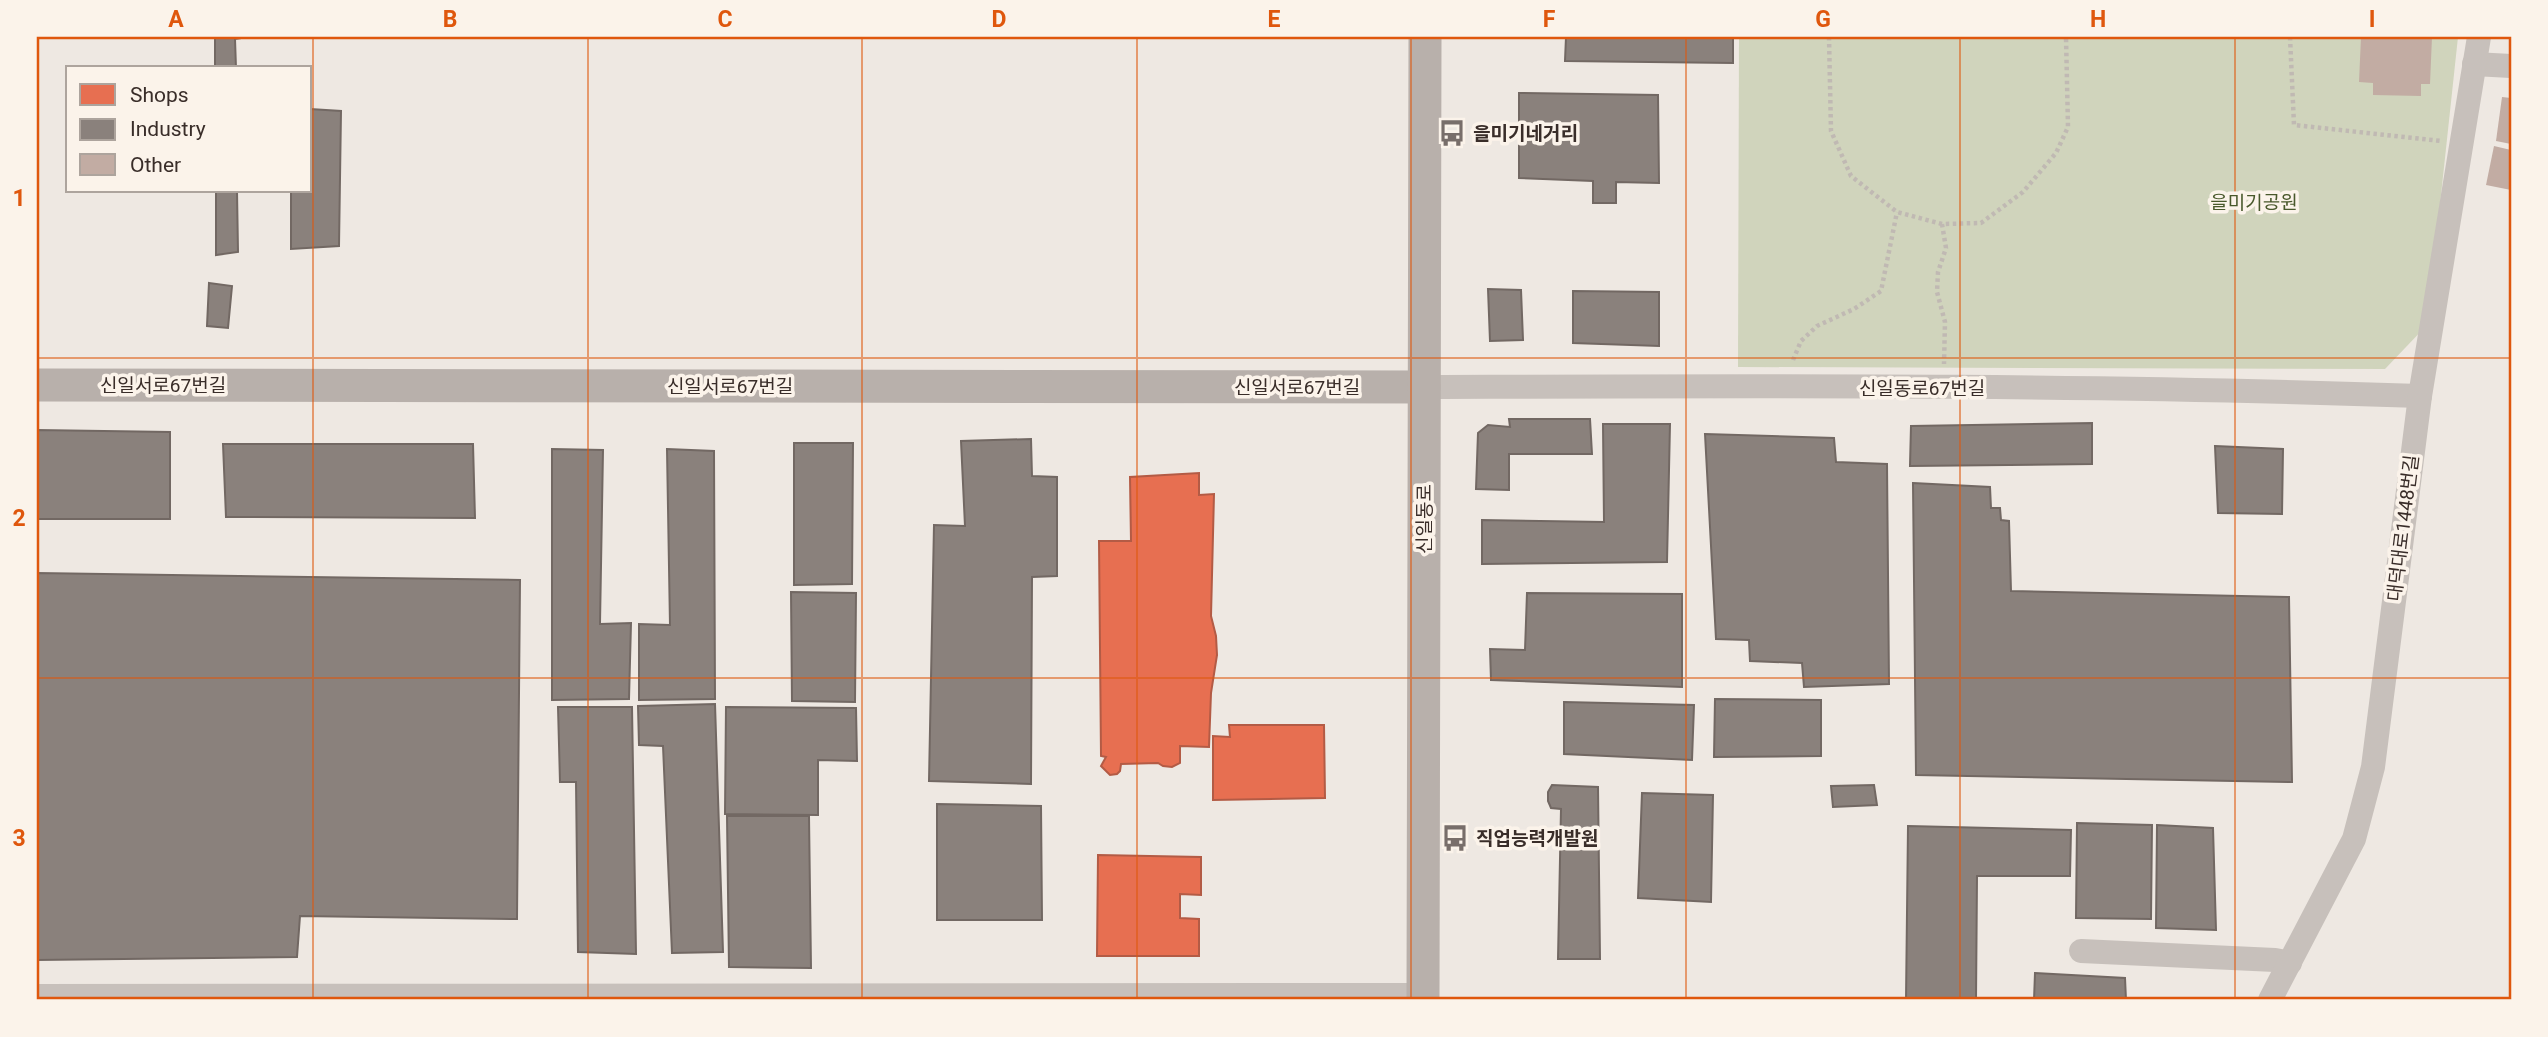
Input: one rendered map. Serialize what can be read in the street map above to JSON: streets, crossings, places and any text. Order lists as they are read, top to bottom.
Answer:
{
  "streets": {
    "main road": ["신일서로67번길", "신일동로"],
    "street": ["신일동로67번길", "대덕대로1448번길"]
  },
  "crossings": [
    ["신일서로67번길", "신일동로67번길"],
    ["신일서로67번길", "신일동로"],
    ["신일동로67번길", "신일동로"],
    ["신일동로67번길", "대덕대로1448번길"]
  ],
  "parks": ["을미기공원"],
  "places": {
    "bus stop": ["을미기네거리", "직업능력개발원"]
  },
  "legend": ["Shops", "Industry", "Other"],
  "grid": {
    "columns": [
      "A",
      "B",
      "C",
      "D",
      "E",
      "F",
      "G",
      "H",
      "I"
    ],
    "rows": ["1", "2", "3"]
  }
}
